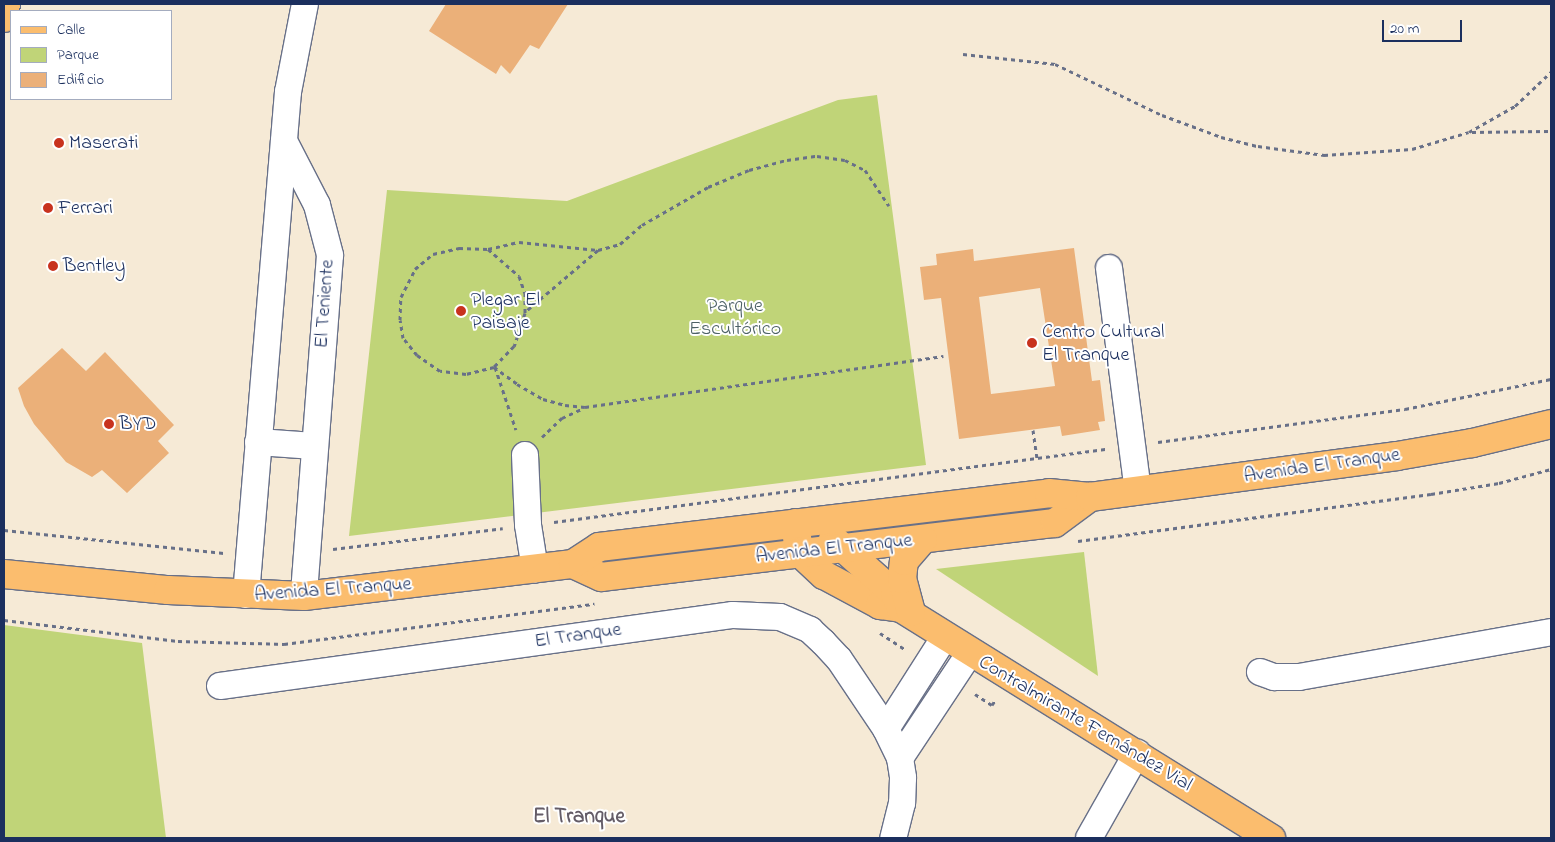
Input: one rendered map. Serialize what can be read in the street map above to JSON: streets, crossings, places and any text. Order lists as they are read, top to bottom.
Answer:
{
  "streets": {
    "main road": ["Avenida El Tranque", "Contralmirante Fernández Vial"],
    "street": ["El Teniente", "El Tranque"]
  },
  "crossings": [
    ["El Teniente", "Avenida El Tranque"],
    ["Avenida El Tranque", "Contralmirante Fernández Vial"]
  ],
  "districts": ["El Tranque"],
  "parks": ["Parque Escultórico"],
  "places": [
    "Maserati",
    "Ferrari",
    "Bentley",
    "Plegar El Paisaje",
    "Centro Cultural El Tranque",
    "BYD"
  ],
  "legend": ["Calle", "Parque", "Edificio"],
  "scale_bar": "20 m"
}
